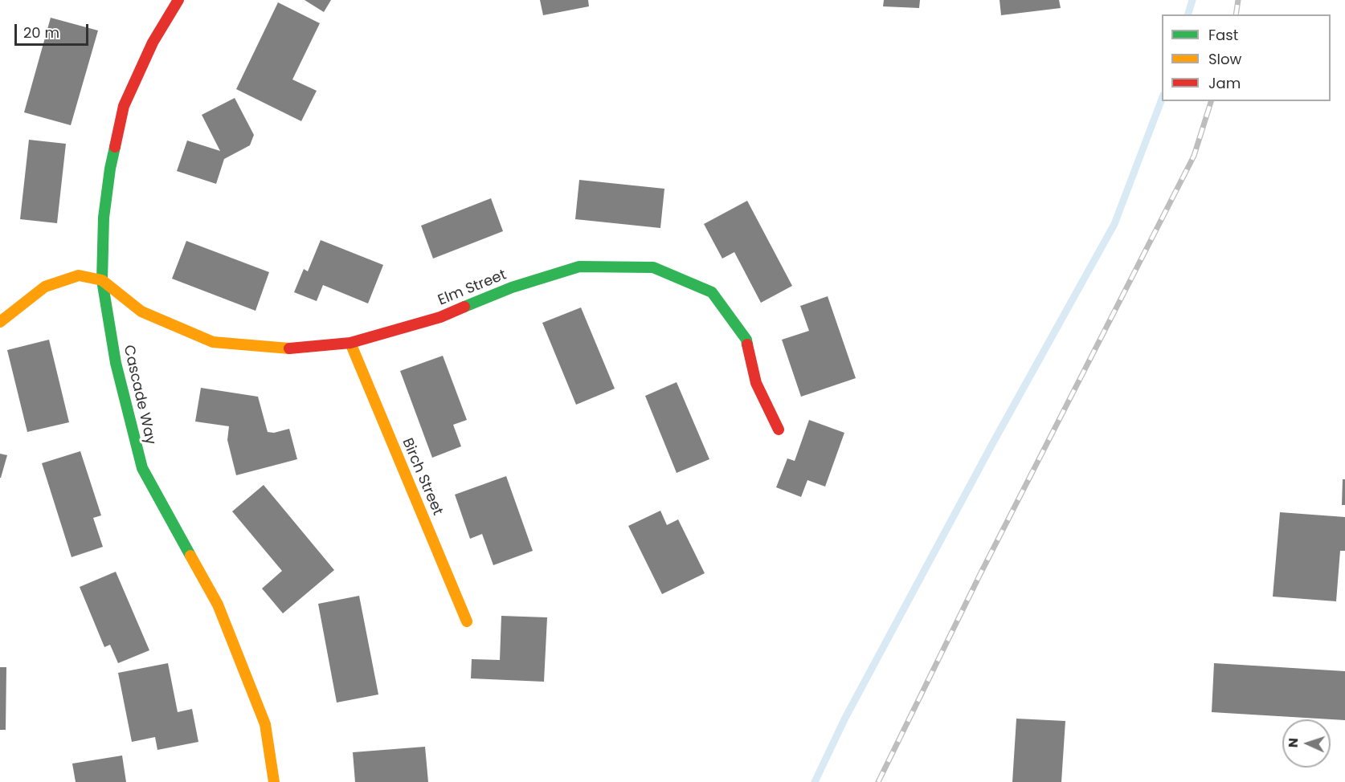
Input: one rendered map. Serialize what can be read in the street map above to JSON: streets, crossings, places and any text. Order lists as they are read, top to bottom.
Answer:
{
  "streets": {
    "street": ["Elm Street", "Cascade Way", "Birch Street"]
  },
  "crossings": [
    ["Elm Street", "Cascade Way"],
    ["Elm Street", "Birch Street"]
  ],
  "legend": ["Fast", "Slow", "Jam"],
  "scale_bar": "20 m",
  "north": "left"
}
